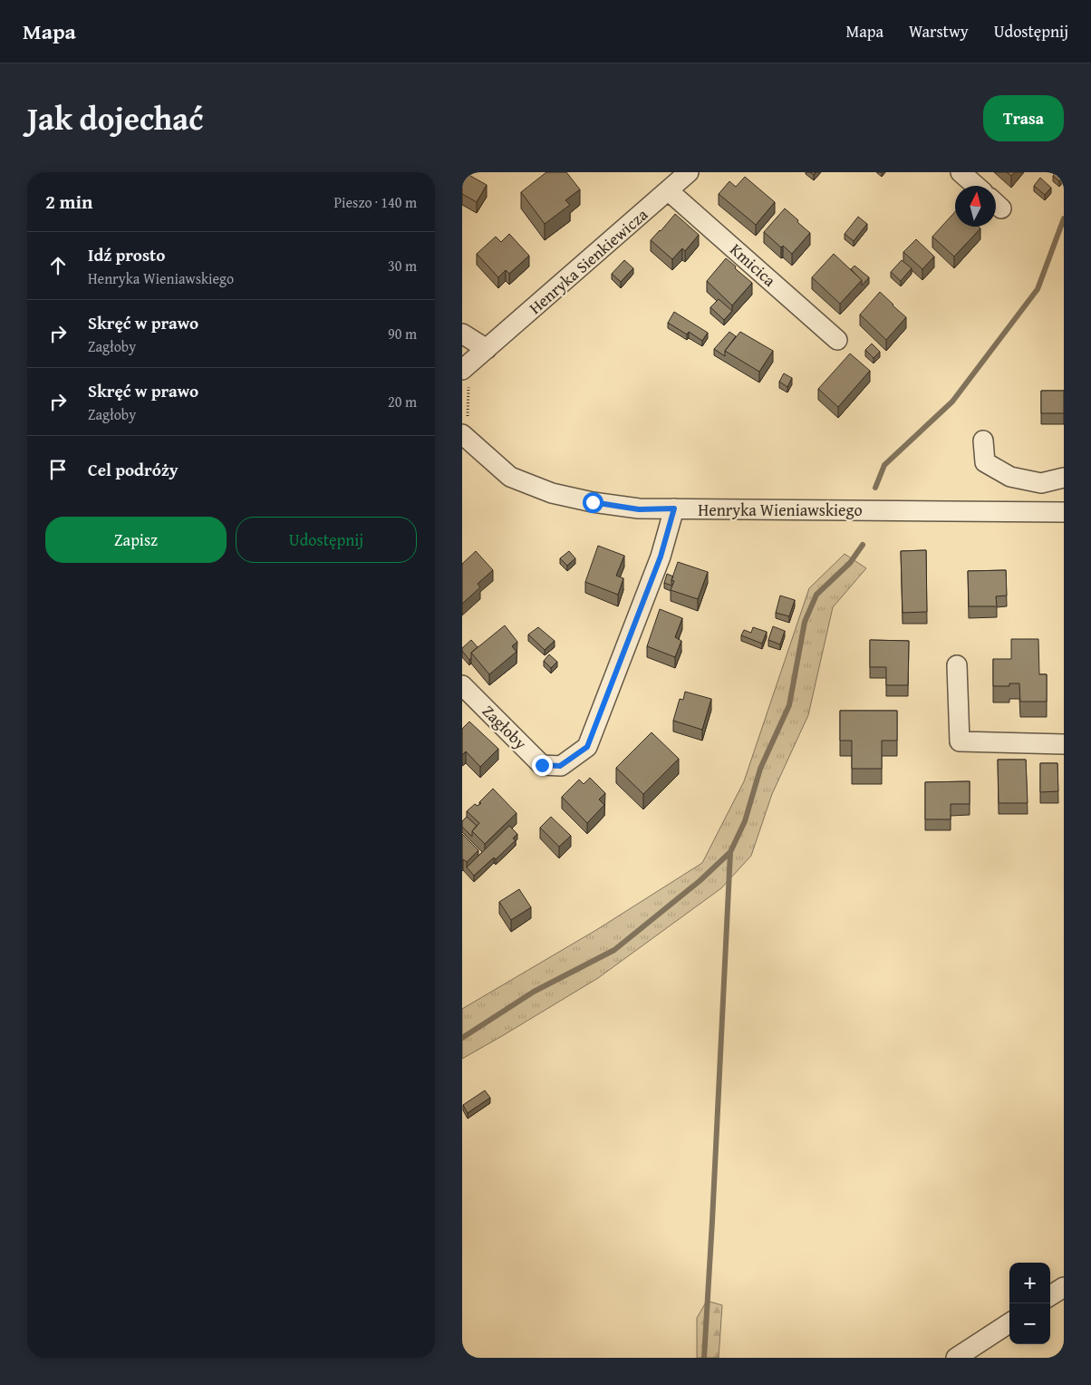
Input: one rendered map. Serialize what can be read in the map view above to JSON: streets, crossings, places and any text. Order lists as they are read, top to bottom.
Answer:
{
  "streets": {
    "street": [
      "Henryka Sienkiewicza",
      "Kmicica",
      "Henryka Wieniawskiego",
      "Zagłoby"
    ]
  },
  "crossings": [
    ["Henryka Sienkiewicza", "Kmicica"],
    ["Henryka Wieniawskiego", "Zagłoby"]
  ],
  "north": "top",
  "page": {
    "header": "Mapa",
    "nav": ["Mapa", "Warstwy", "Udostępnij"],
    "title": "Jak dojechać",
    "buttons": [
      "Trasa",
      ["Zapisz", "Udostępnij"]
    ],
    "heading": ["2 min", "Pieszo · 140 m"],
    "list": [
      ["Idź prosto", "Henryka Wieniawskiego", "30 m"],
      ["Skręć w prawo", "Zagłoby", "90 m"],
      ["Skręć w prawo", "Zagłoby", "20 m"],
      "Cel podróży"
    ],
    "map_buttons": ["+", "−"]
  }
}
